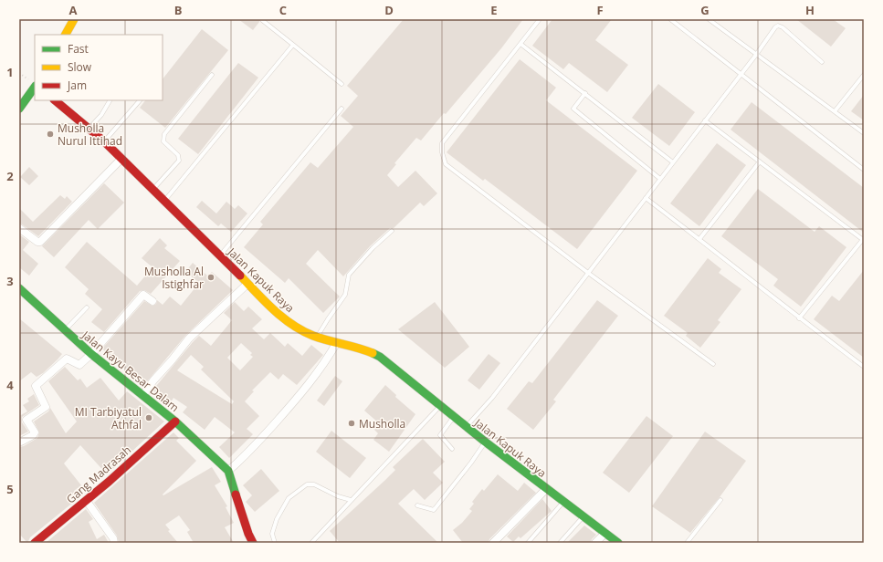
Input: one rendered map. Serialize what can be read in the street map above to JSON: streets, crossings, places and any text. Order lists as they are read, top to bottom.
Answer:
{
  "streets": {
    "main road": ["Jalan Kapuk Raya", "Jalan Kayu Besar Dalam", "Gang Madrasah"]
  },
  "crossings": [
    ["Jalan Kayu Besar Dalam", "Gang Madrasah"]
  ],
  "places": [
    "Musholla Nurul Ittihad",
    "Musholla Al Istighfar",
    "MI Tarbiyatul Athfal",
    "Musholla"
  ],
  "legend": ["Fast", "Slow", "Jam"],
  "grid": {
    "columns": [
      "A",
      "B",
      "C",
      "D",
      "E",
      "F",
      "G",
      "H"
    ],
    "rows": [
      "1",
      "2",
      "3",
      "4",
      "5"
    ]
  }
}
